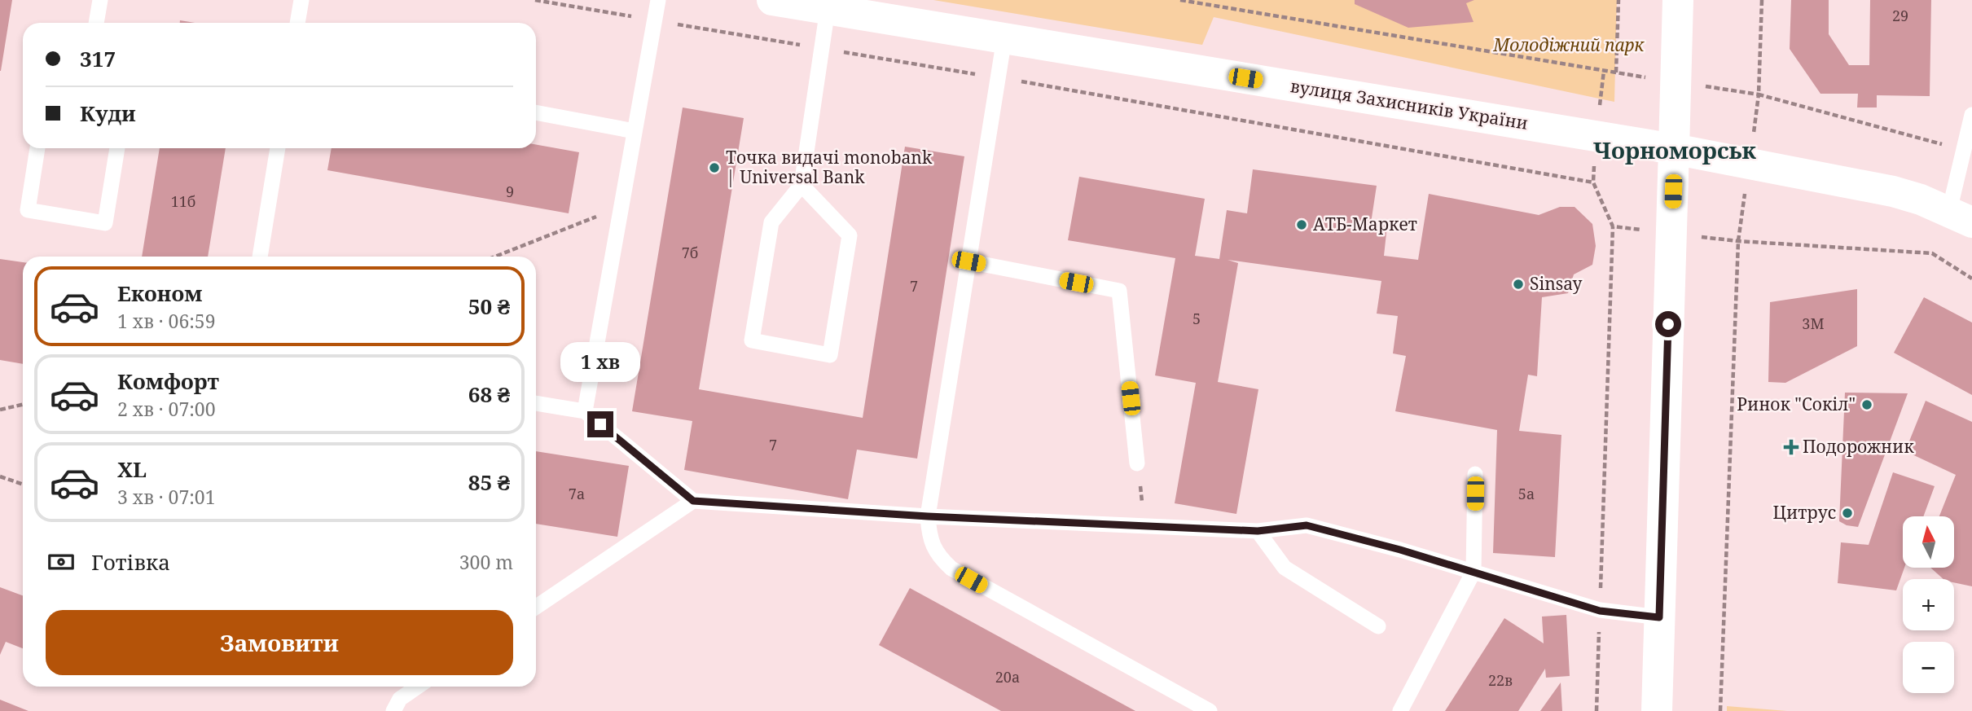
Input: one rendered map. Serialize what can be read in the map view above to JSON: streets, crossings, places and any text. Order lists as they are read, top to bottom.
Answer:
{
  "streets": {
    "main road": ["вулиця Захисників України"]
  },
  "districts": ["Чорноморськ"],
  "parks": ["Молодіжний парк"],
  "places": {
    "other": [
      "Точка видачі monobank | Universal Bank",
      "АТБ-Маркет",
      "Sinsay",
      "Ринок \"Сокіл\"",
      "Цитрус"
    ],
    "health": ["Подорожник"]
  },
  "house_numbers": [
    "29",
    "9",
    "11б",
    "7б",
    "7",
    "5",
    "3М",
    "7",
    "7а",
    "5а",
    "20а",
    "22в"
  ],
  "north": "top",
  "page": {
    "banner": ["317", "Куди"],
    "list": [
      {
        "name": "Економ",
        "note": "1 хв · 06:59",
        "value": "50 ₴"
      },
      {
        "name": "Комфорт",
        "note": "2 хв · 07:00",
        "value": "68 ₴"
      },
      {
        "name": "XL",
        "note": "3 хв · 07:01",
        "value": "85 ₴"
      }
    ],
    "bubble": "1 хв",
    "map_buttons": ["+", "−"],
    "pay": ["Готівка", "300 m"],
    "buttons": "Замовити"
  }
}
